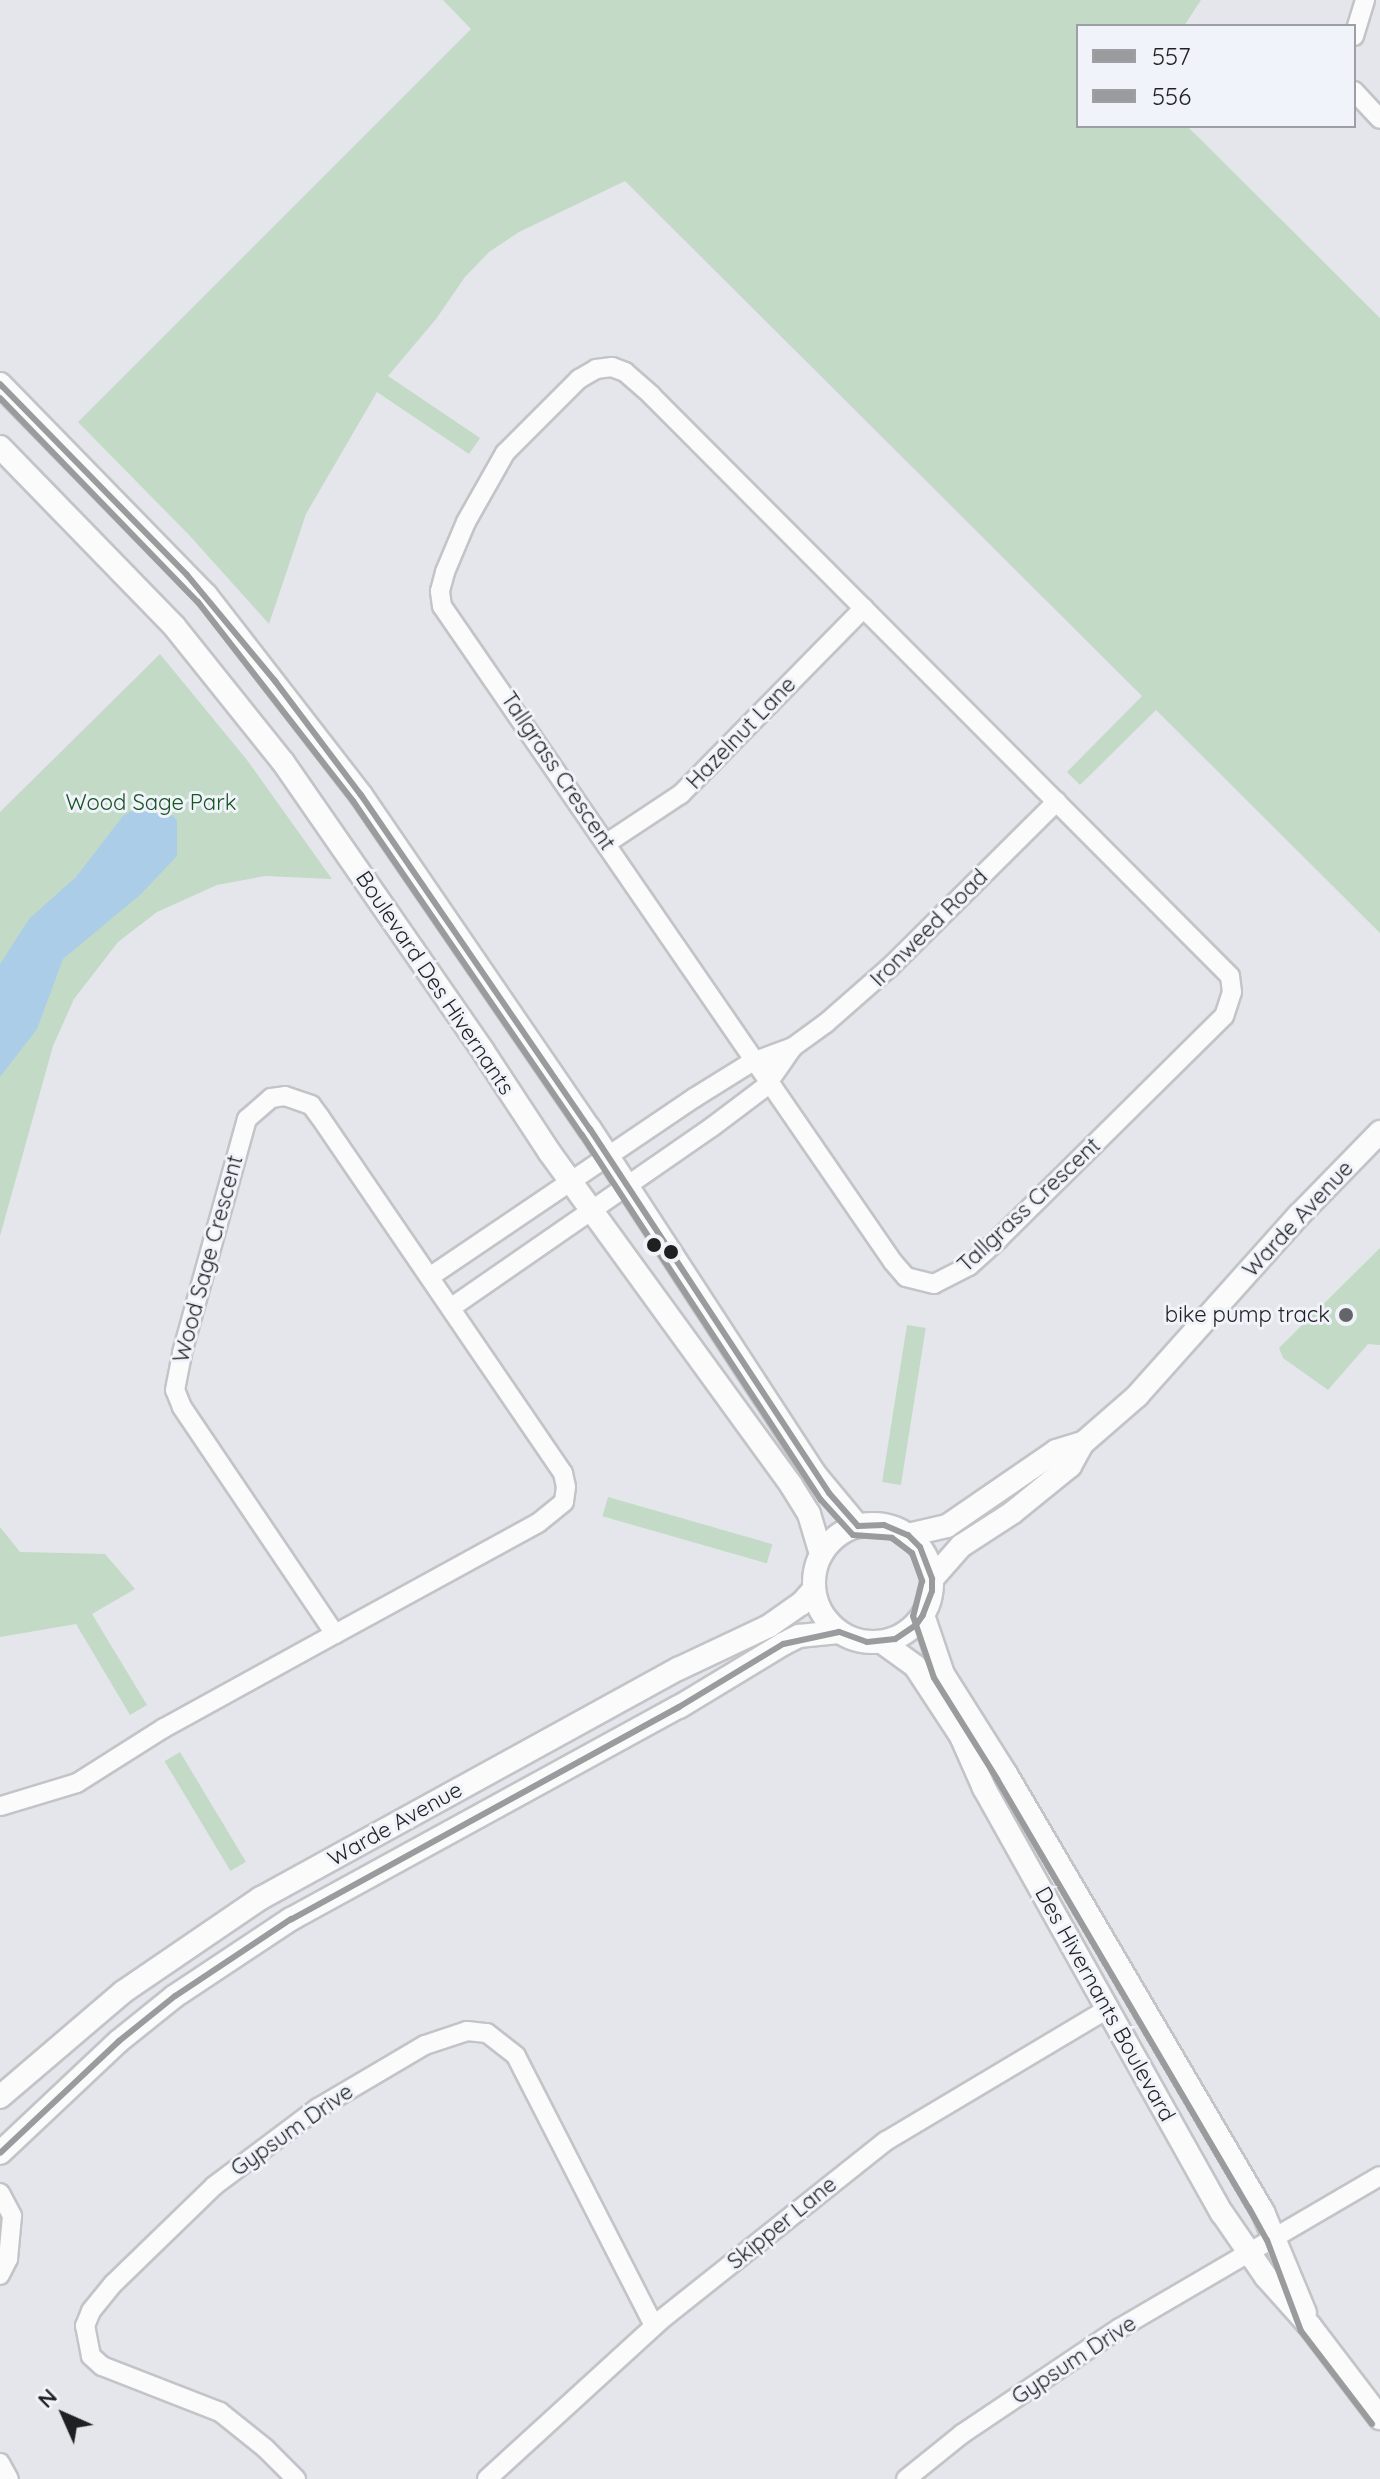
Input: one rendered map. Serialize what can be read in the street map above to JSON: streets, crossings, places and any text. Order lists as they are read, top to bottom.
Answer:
{
  "streets": {
    "street": [
      "Hazelnut Lane",
      "Tallgrass Crescent",
      "Ironweed Road",
      "Boulevard Des Hivernants",
      "Warde Avenue",
      "Wood Sage Crescent",
      "Des Hivernants Boulevard",
      "Gypsum Drive",
      "Skipper Lane"
    ]
  },
  "crossings": [
    ["Hazelnut Lane", "Tallgrass Crescent"],
    ["Tallgrass Crescent", "Ironweed Road"],
    ["Ironweed Road", "Boulevard Des Hivernants"],
    ["Boulevard Des Hivernants", "Warde Avenue"],
    ["Boulevard Des Hivernants", "Des Hivernants Boulevard"],
    ["Warde Avenue", "Des Hivernants Boulevard"],
    ["Des Hivernants Boulevard", "Gypsum Drive"],
    ["Des Hivernants Boulevard", "Skipper Lane"],
    ["Gypsum Drive", "Skipper Lane"]
  ],
  "parks": ["Wood Sage Park"],
  "places": ["bike pump track"],
  "lines": ["transit line 557", "transit line 556"],
  "legend": ["557", "556"],
  "north": "top left"
}
